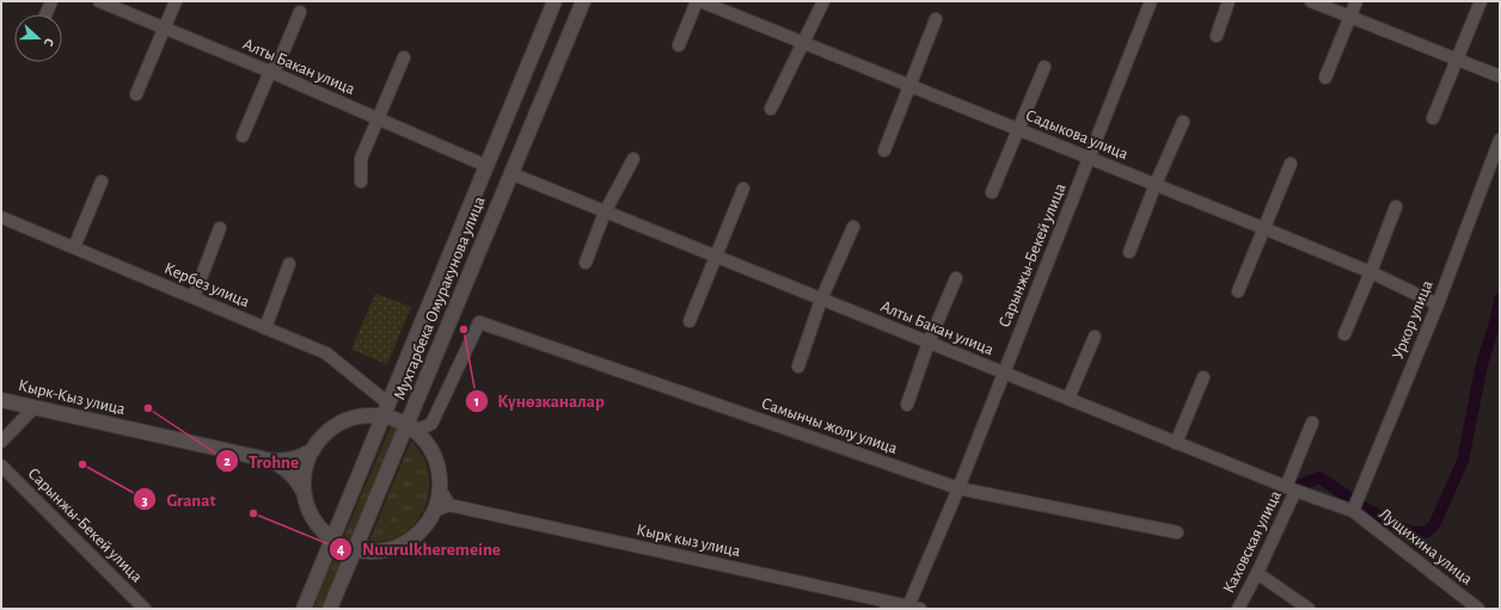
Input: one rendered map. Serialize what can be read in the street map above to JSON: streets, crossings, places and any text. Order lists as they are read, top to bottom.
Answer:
{
  "streets": {
    "main road": ["Мухтарбека Омуракунова улица", "Кырк-Кыз улица"],
    "street": [
      "Алты Бакан улица",
      "Садыкова улица",
      "Сарынжы-Бекей улица",
      "Кербез улица",
      "Уркор улица",
      "Самынчы жолу улица",
      "Кырк кыз улица",
      "Каховская улица",
      "Лущихина улица"
    ]
  },
  "crossings": [
    ["Алты Бакан улица", "Сарынжы-Бекей улица"],
    ["Алты Бакан улица", "Мухтарбека Омуракунова улица"],
    ["Алты Бакан улица", "Уркор улица"],
    ["Алты Бакан улица", "Каховская улица"],
    ["Алты Бакан улица", "Лущихина улица"],
    ["Садыкова улица", "Сарынжы-Бекей улица"],
    ["Садыкова улица", "Уркор улица"],
    ["Сарынжы-Бекей улица", "Самынчы жолу улица"],
    ["Сарынжы-Бекей улица", "Кырк кыз улица"],
    ["Кербез улица", "Мухтарбека Омуракунова улица"],
    ["Мухтарбека Омуракунова улица", "Самынчы жолу улица"],
    ["Уркор улица", "Лущихина улица"]
  ],
  "places": [
    "Күнөзканалар",
    "Trohne",
    "Granat",
    "Nuurulkheremeine"
  ],
  "north": "right"
}
